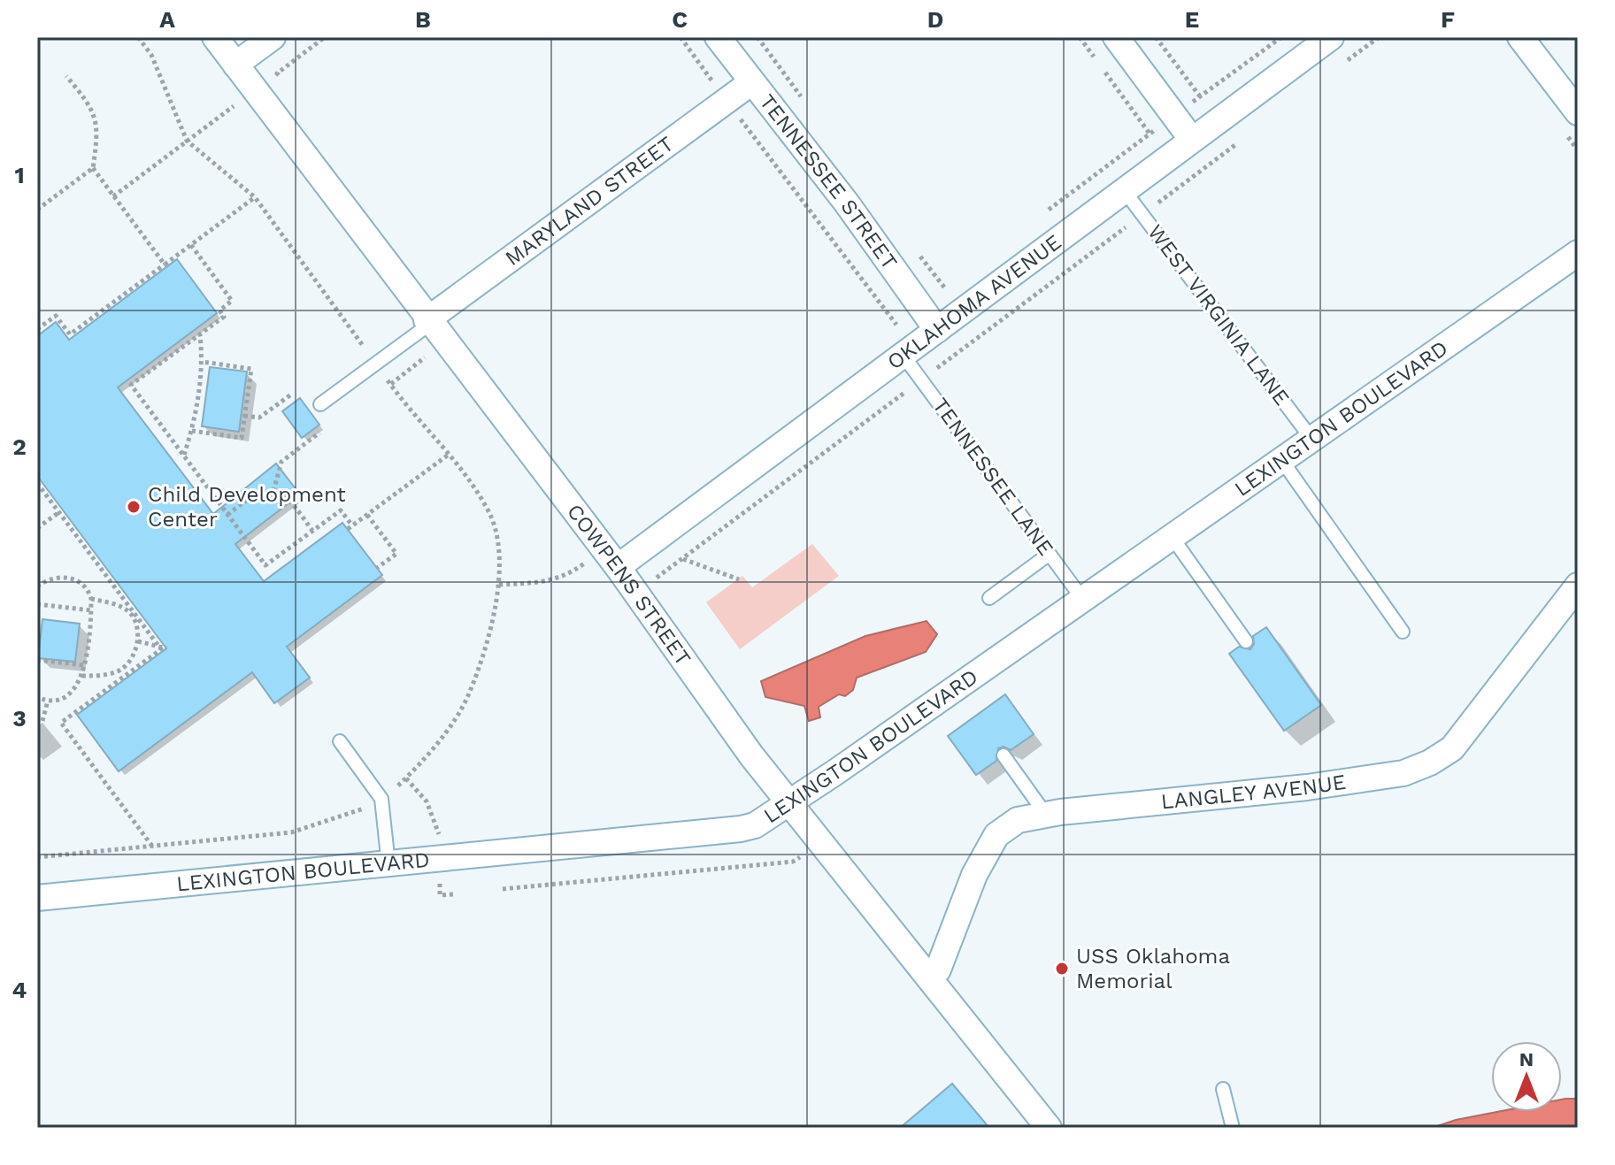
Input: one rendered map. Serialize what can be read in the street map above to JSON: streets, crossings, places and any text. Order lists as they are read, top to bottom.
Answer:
{
  "streets": {
    "street": [
      "TENNESSEE STREET",
      "MARYLAND STREET",
      "OKLAHOMA AVENUE",
      "LEXINGTON BOULEVARD",
      "COWPENS STREET",
      "LANGLEY AVENUE"
    ],
    "lane": ["WEST VIRGINIA LANE", "TENNESSEE LANE"]
  },
  "crossings": [
    ["TENNESSEE STREET", "MARYLAND STREET"],
    ["TENNESSEE STREET", "OKLAHOMA AVENUE"],
    ["MARYLAND STREET", "COWPENS STREET"],
    ["OKLAHOMA AVENUE", "WEST VIRGINIA LANE"],
    ["OKLAHOMA AVENUE", "TENNESSEE LANE"],
    ["OKLAHOMA AVENUE", "COWPENS STREET"],
    ["WEST VIRGINIA LANE", "LEXINGTON BOULEVARD"],
    ["LEXINGTON BOULEVARD", "TENNESSEE LANE"],
    ["LEXINGTON BOULEVARD", "COWPENS STREET"]
  ],
  "places": ["Child Development Center", "USS Oklahoma Memorial"],
  "north": "top",
  "grid": {
    "columns": [
      "A",
      "B",
      "C",
      "D",
      "E",
      "F"
    ],
    "rows": [
      "1",
      "2",
      "3",
      "4"
    ]
  }
}
